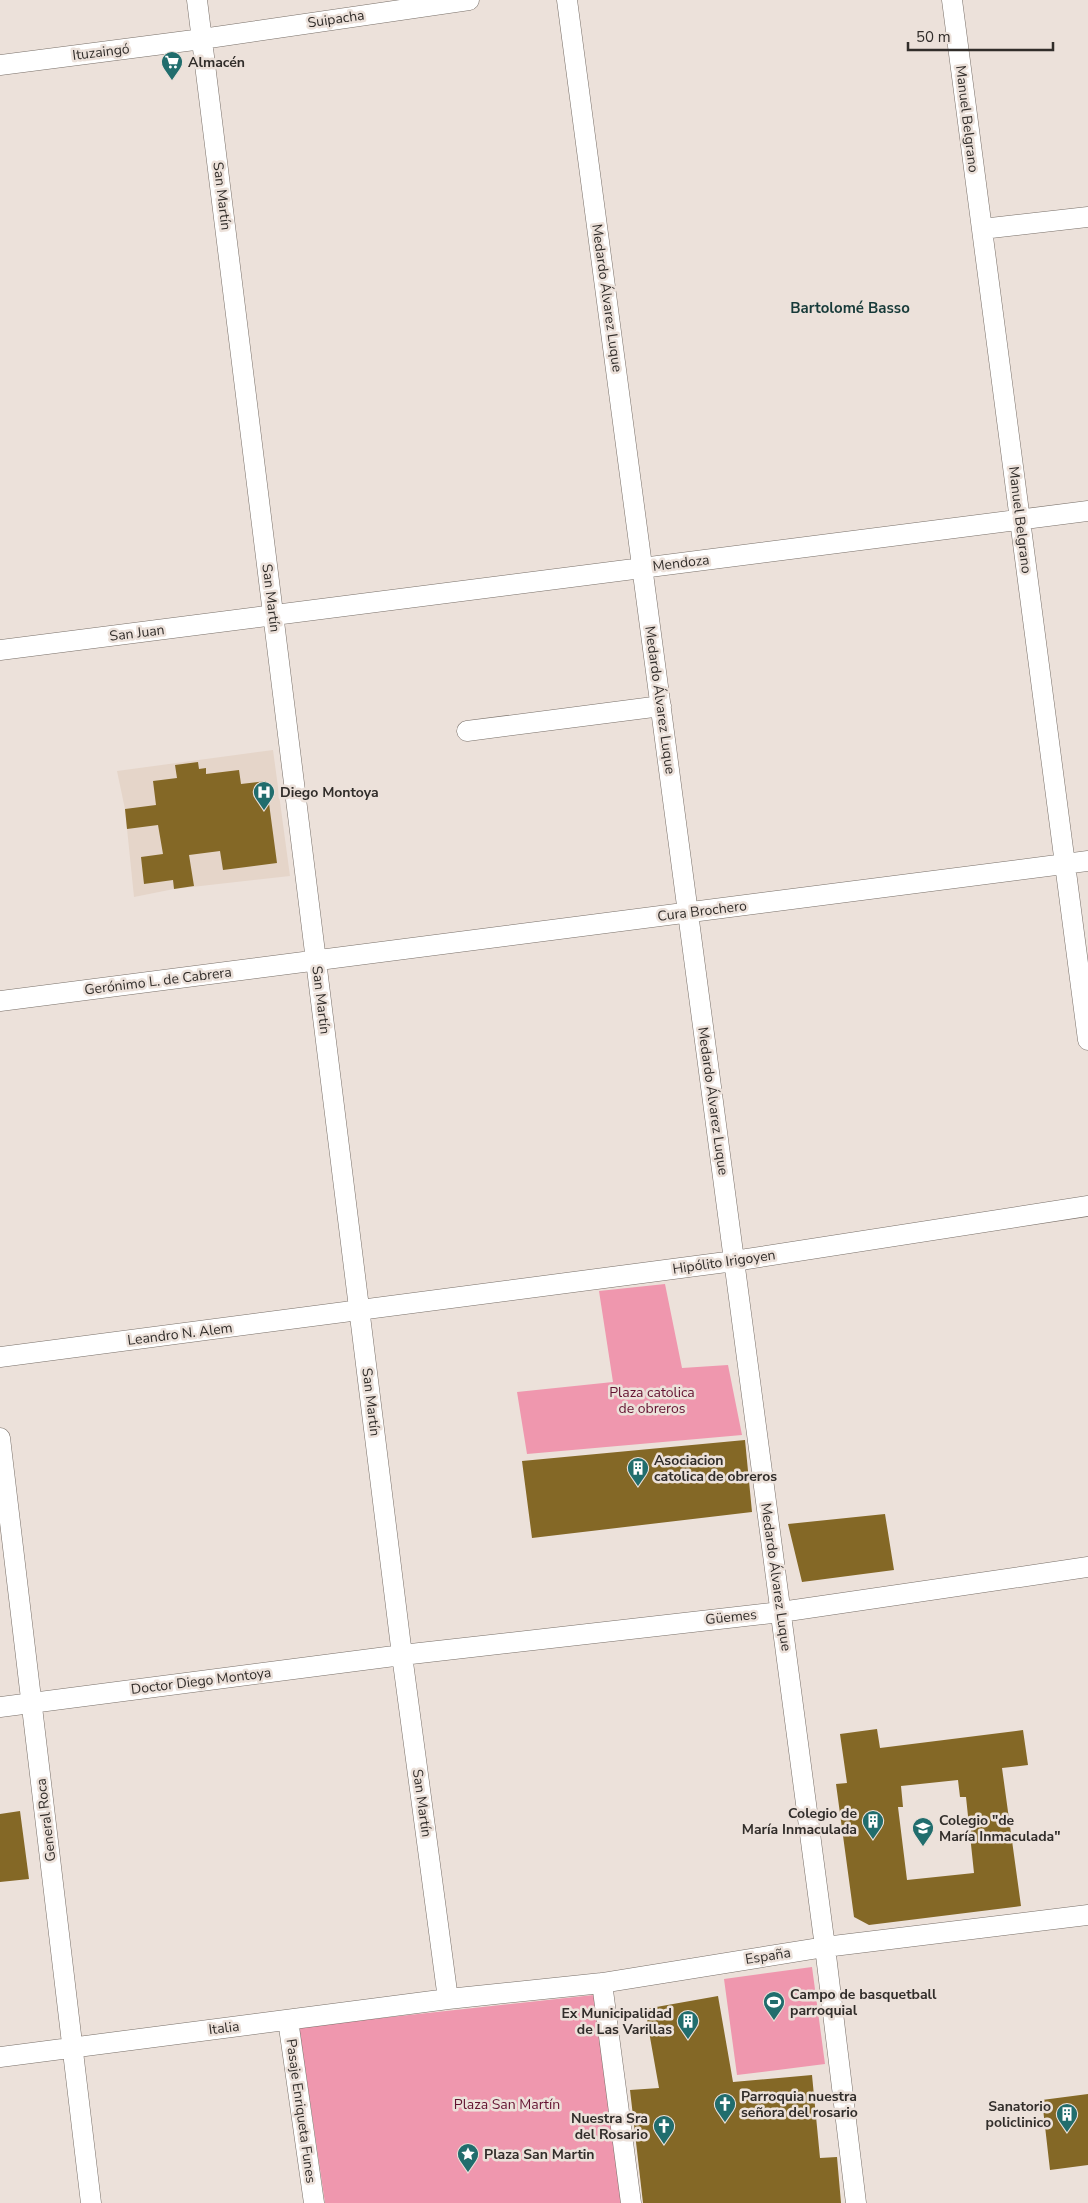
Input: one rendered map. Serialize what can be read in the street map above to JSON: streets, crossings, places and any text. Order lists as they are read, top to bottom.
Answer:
{
  "streets": {
    "street": [
      "Suipacha",
      "Ituzaingó",
      "Manuel Belgrano",
      "San Martín",
      "Medardo Álvarez Luque",
      "Mendoza",
      "San Juan",
      "Cura Brochero",
      "Gerónimo L. de Cabrera",
      "Hipólito Irigoyen",
      "Leandro N. Alem",
      "Güemes",
      "Doctor Diego Montoya",
      "General Roca",
      "España",
      "Italia",
      "Pasaje Enriqueta Funes"
    ]
  },
  "crossings": [
    ["Suipacha", "Ituzaingó"],
    ["Suipacha", "San Martín"],
    ["Ituzaingó", "San Martín"],
    ["Manuel Belgrano", "Mendoza"],
    ["Manuel Belgrano", "Cura Brochero"],
    ["San Martín", "Mendoza"],
    ["San Martín", "San Juan"],
    ["San Martín", "Cura Brochero"],
    ["San Martín", "Gerónimo L. de Cabrera"],
    ["San Martín", "Hipólito Irigoyen"],
    ["San Martín", "Leandro N. Alem"],
    ["San Martín", "Güemes"],
    ["San Martín", "Doctor Diego Montoya"],
    ["San Martín", "España"],
    ["San Martín", "Italia"],
    ["Medardo Álvarez Luque", "Mendoza"],
    ["Medardo Álvarez Luque", "Cura Brochero"],
    ["Medardo Álvarez Luque", "Hipólito Irigoyen"],
    ["Medardo Álvarez Luque", "Güemes"],
    ["Medardo Álvarez Luque", "España"],
    ["Mendoza", "San Juan"],
    ["Cura Brochero", "Gerónimo L. de Cabrera"],
    ["Hipólito Irigoyen", "Leandro N. Alem"],
    ["Güemes", "Doctor Diego Montoya"],
    ["Doctor Diego Montoya", "General Roca"],
    ["General Roca", "Italia"],
    ["España", "Italia"],
    ["Italia", "Pasaje Enriqueta Funes"]
  ],
  "districts": ["Bartolomé Basso"],
  "parks": ["Plaza catolica de obreros", "Plaza San Martín"],
  "places": {
    "supermarket": ["Almacén"],
    "hospital": ["Diego Montoya"],
    "building": [
      "Asociacion catolica de obreros",
      "Colegio de María Inmaculada",
      "Ex Municipalidad de Las Varillas",
      "Sanatorio policlinico"
    ],
    "school or university": ["Colegio \"de María Inmaculada\""],
    "sports": ["Campo de basquetball parroquial"],
    "church": ["Parroquia nuestra señora del rosario", "Nuestra Sra del Rosario"],
    "place": ["Plaza San Martin"]
  },
  "scale_bar": "50 m"
}
